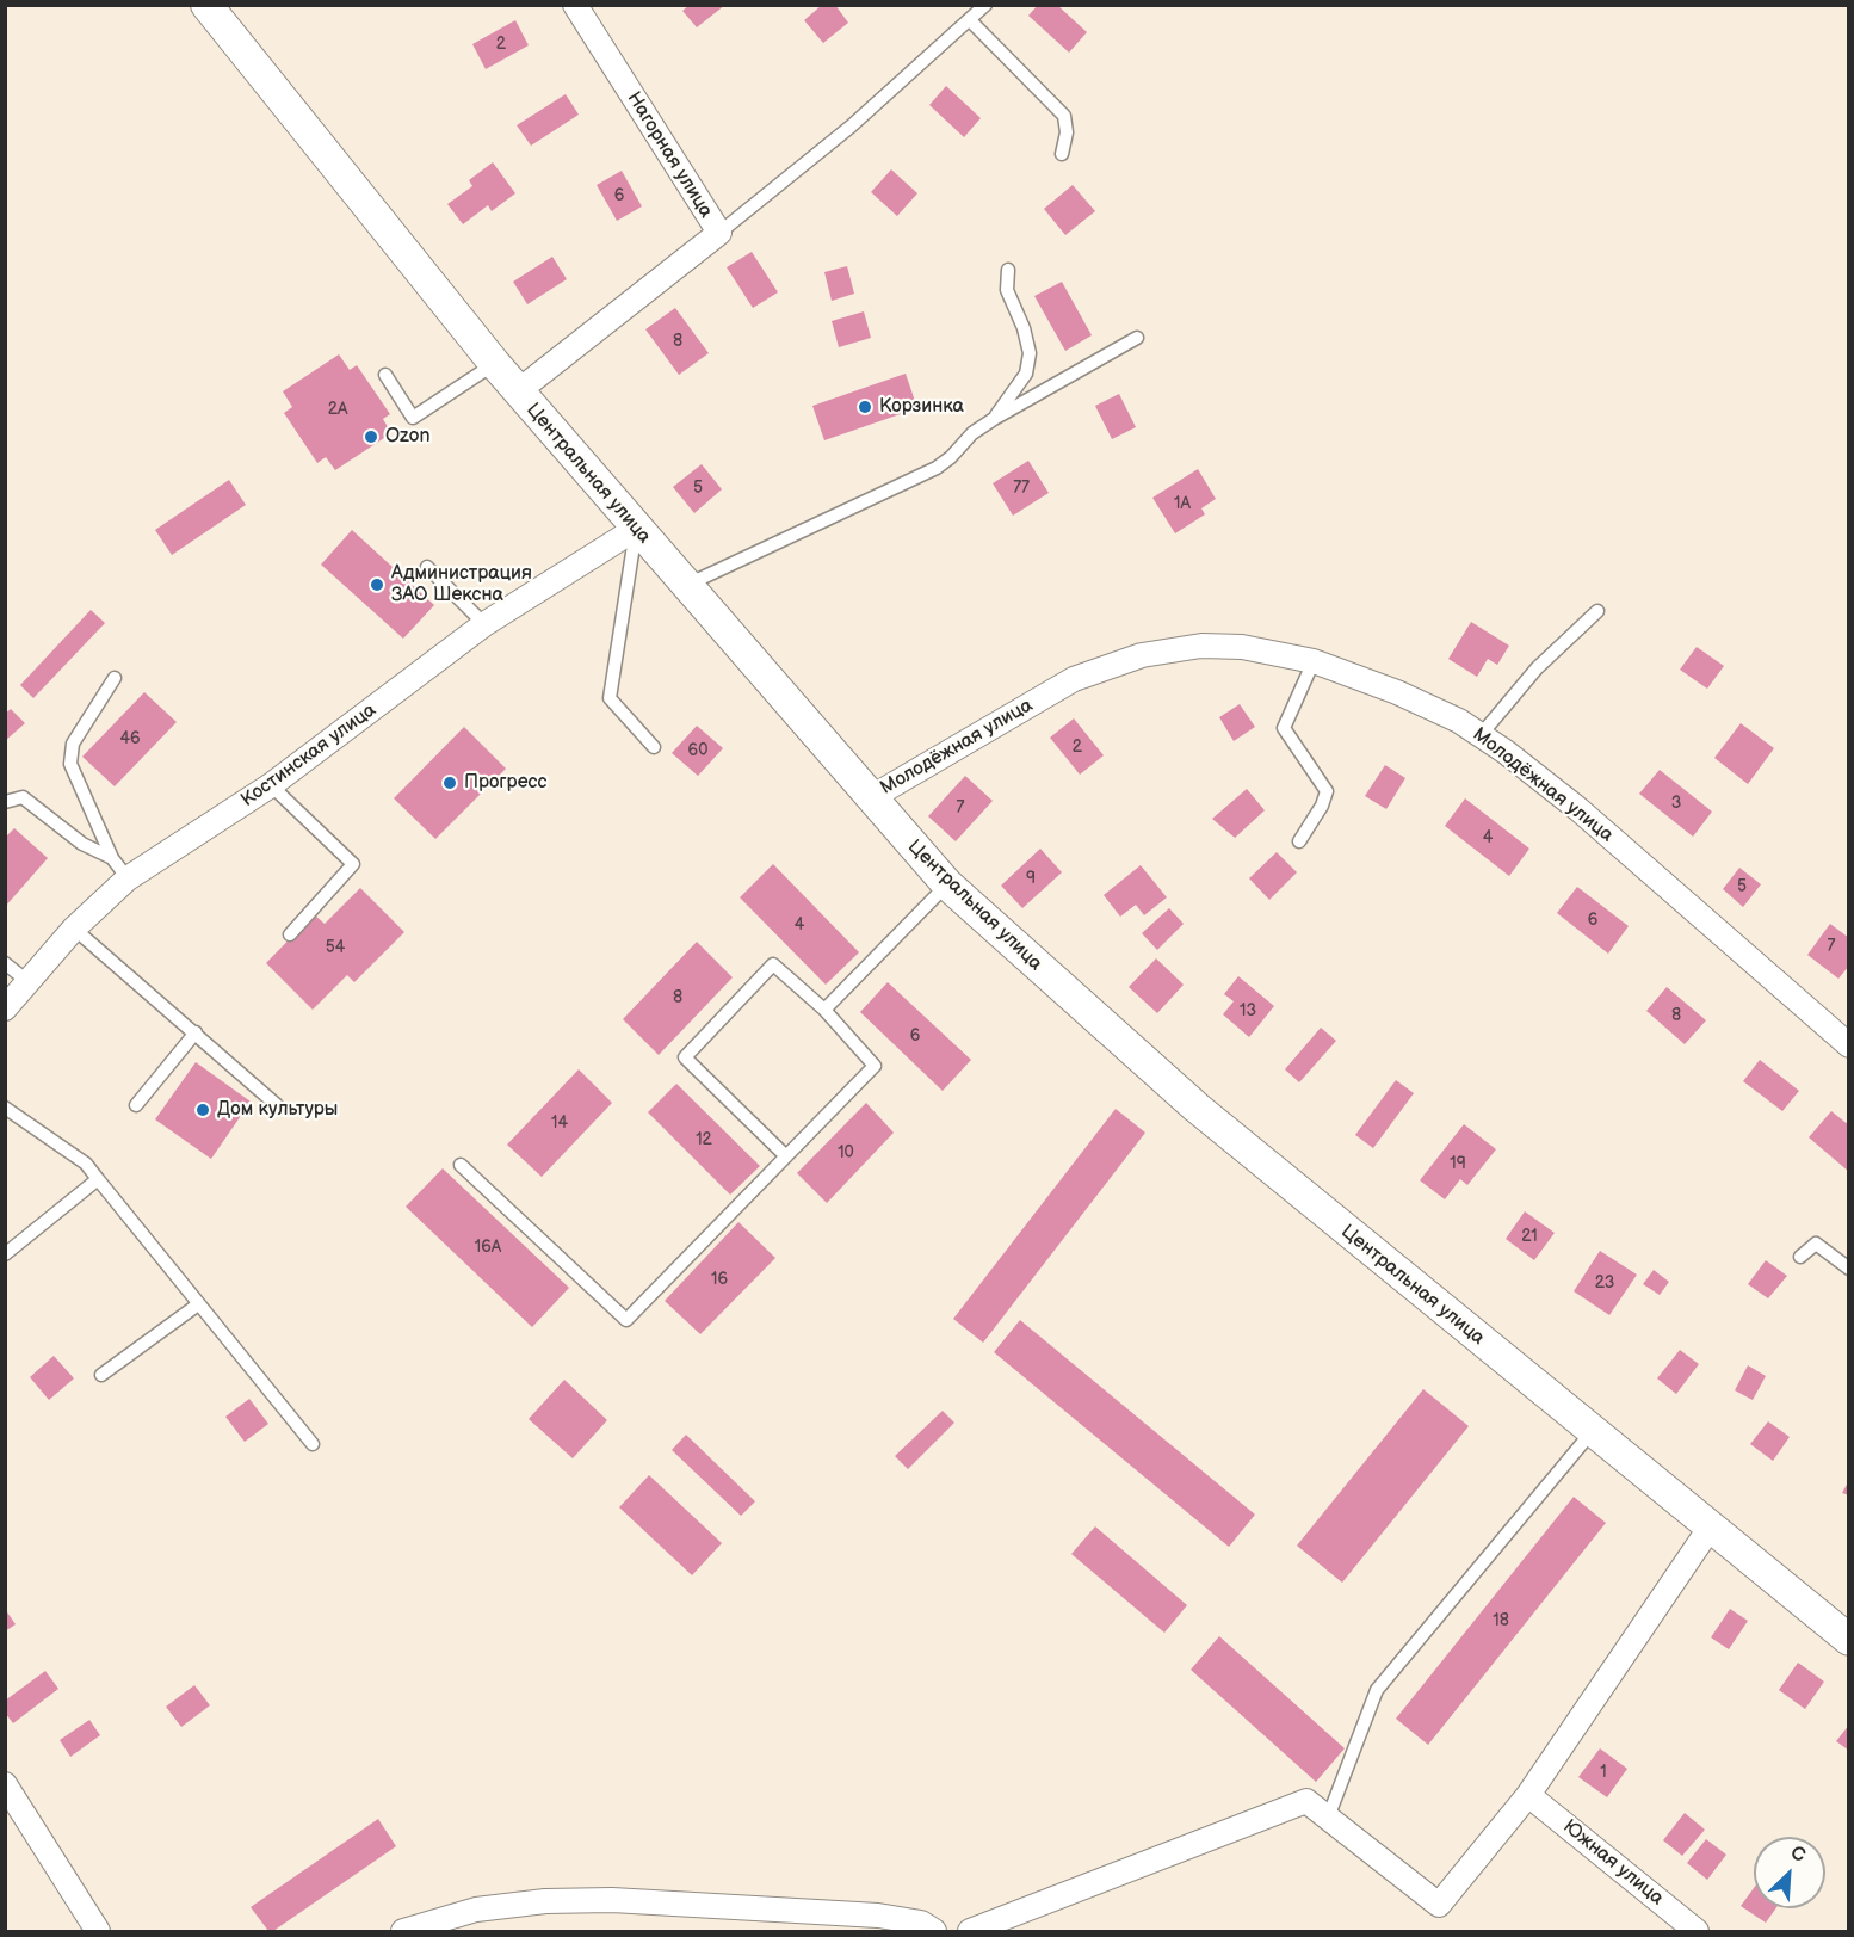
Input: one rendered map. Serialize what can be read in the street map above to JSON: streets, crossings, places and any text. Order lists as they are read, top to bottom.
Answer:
{
  "streets": {
    "street": [
      "Нагорная улица",
      "Центральная улица",
      "Молодёжная улица",
      "Костинская улица",
      "Южная улица"
    ]
  },
  "crossings": [
    ["Нагорная улица", "Центральная улица"],
    ["Центральная улица", "Молодёжная улица"],
    ["Центральная улица", "Костинская улица"]
  ],
  "places": [
    "Корзинка",
    "Ozon",
    "Администрация ЗАО Шексна",
    "Прогресс",
    "Дом культуры"
  ],
  "house_numbers": [
    "2",
    "6",
    "8",
    "2А",
    "5",
    "77",
    "1А",
    "46",
    "2",
    "60",
    "3",
    "7",
    "4",
    "9",
    "5",
    "6",
    "4",
    "7",
    "54",
    "8",
    "13",
    "8",
    "6",
    "14",
    "12",
    "10",
    "19",
    "21",
    "16А",
    "16",
    "23",
    "18",
    "1"
  ],
  "north": "top right"
}
